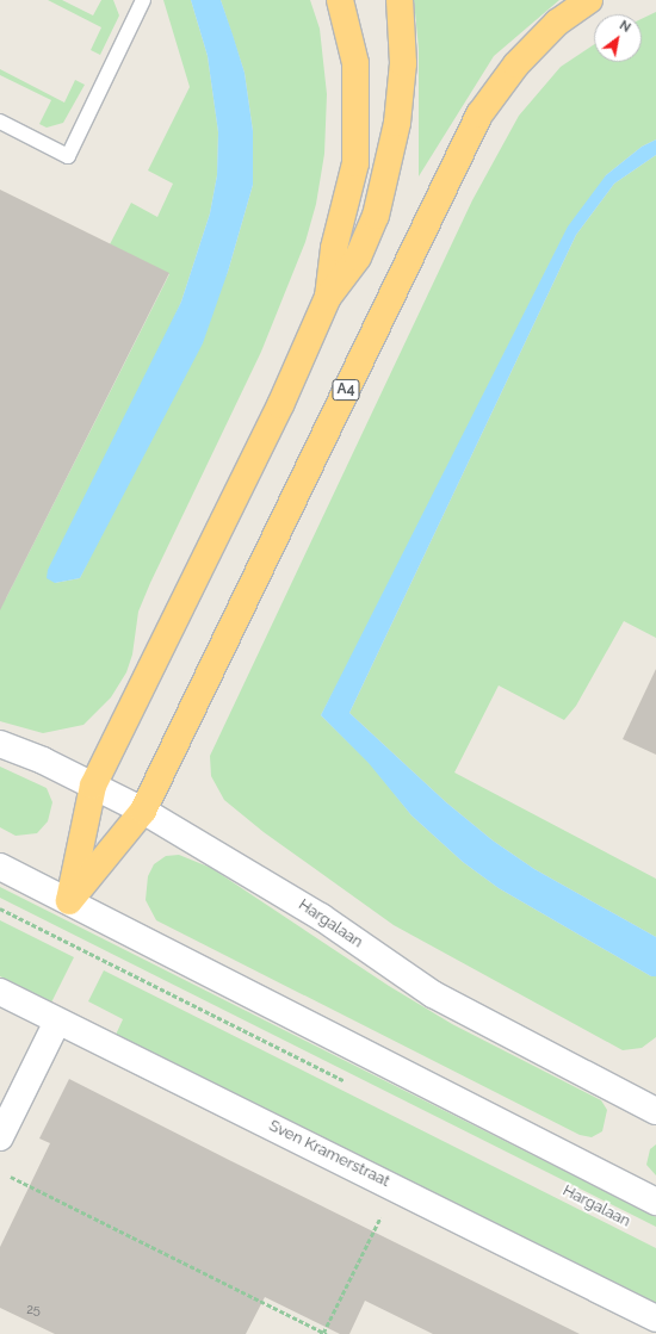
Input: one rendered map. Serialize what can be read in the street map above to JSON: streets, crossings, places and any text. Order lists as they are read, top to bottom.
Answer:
{
  "streets": {
    "highway": ["A4"],
    "main road": ["Hargalaan", "Sven Kramerstraat"]
  },
  "crossings": [
    ["A4", "Hargalaan"]
  ],
  "house_numbers": ["25"],
  "north": "top right"
}
